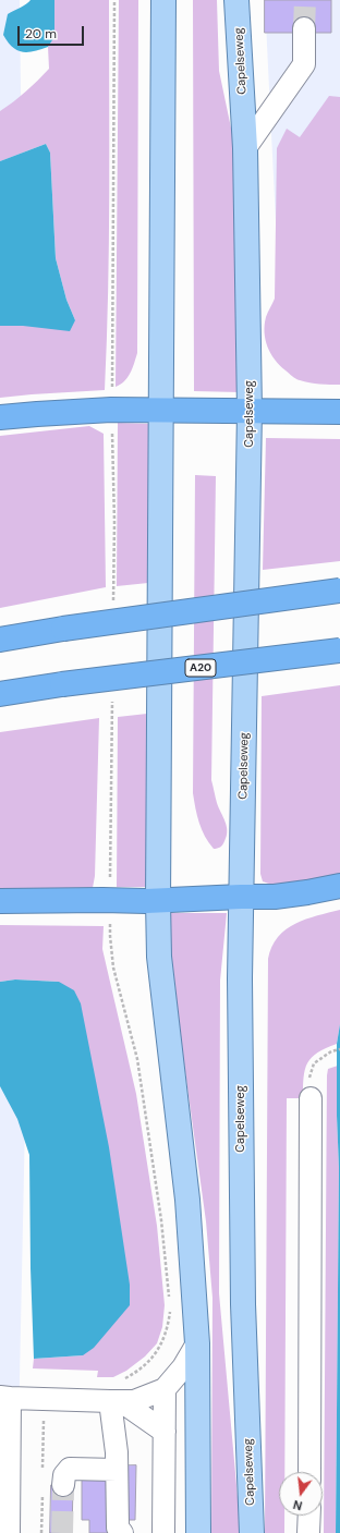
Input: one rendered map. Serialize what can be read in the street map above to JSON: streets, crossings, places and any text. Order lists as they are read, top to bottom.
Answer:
{
  "streets": {
    "highway": ["A20"],
    "main road": ["Capelseweg"]
  },
  "scale_bar": "20 m",
  "north": "bottom"
}
